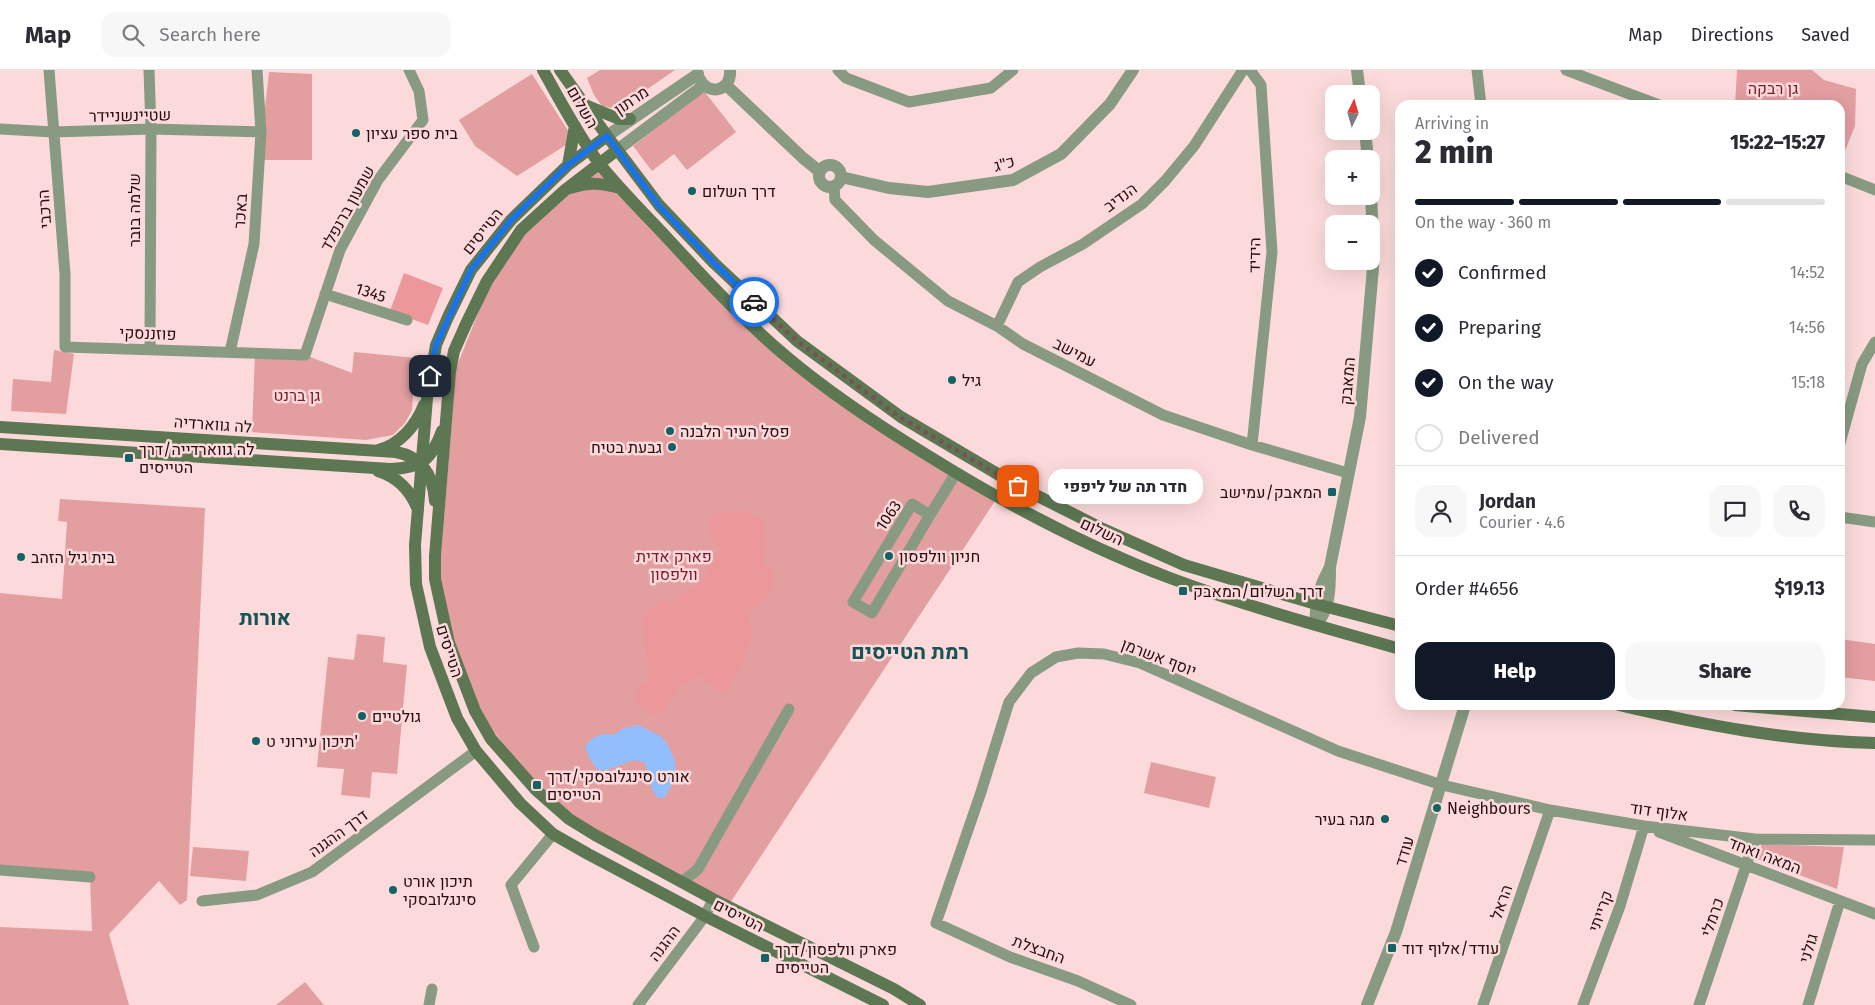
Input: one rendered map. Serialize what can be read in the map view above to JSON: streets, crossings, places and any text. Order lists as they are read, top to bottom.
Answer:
{
  "streets": {
    "main road": ["השלום", "הטייסים", "לה גווארדיה"],
    "street": [
      "מרתון",
      "שטיינשניידר",
      "כ\"ג",
      "הנדיב",
      "שמעון ברנפלד",
      "הרכבי",
      "שלמה בובר",
      "באכר",
      "הידיד",
      "1345",
      "פוזננסקי",
      "עמישב",
      "המאבק",
      "1063",
      "יוסף אשרמן",
      "אלוף דוד",
      "דרך ההגנה",
      "עודד",
      "המאה ואחד",
      "הראל",
      "קרייתי",
      "כרמלי",
      "ההגנה",
      "גולני",
      "החבצלת"
    ]
  },
  "crossings": [
    ["מרתון", "השלום"],
    ["מרתון", "הטייסים"],
    ["השלום", "הטייסים"],
    ["השלום", "המאבק"],
    ["שטיינשניידר", "הרכבי"],
    ["שטיינשניידר", "שלמה בובר"],
    ["שטיינשניידר", "באכר"],
    ["כ\"ג", "עמישב"],
    ["הנדיב", "עמישב"],
    ["שמעון ברנפלד", "באכר"],
    ["שמעון ברנפלד", "1345"],
    ["שמעון ברנפלד", "פוזננסקי"],
    ["הרכבי", "פוזננסקי"],
    ["שלמה בובר", "פוזננסקי"],
    ["באכר", "פוזננסקי"],
    ["הטייסים", "לה גווארדיה"],
    ["הטייסים", "דרך ההגנה"],
    ["הטייסים", "ההגנה"],
    ["הידיד", "עמישב"],
    ["עמישב", "המאבק"],
    ["יוסף אשרמן", "אלוף דוד"],
    ["יוסף אשרמן", "עודד"],
    ["יוסף אשרמן", "החבצלת"],
    ["אלוף דוד", "עודד"],
    ["אלוף דוד", "המאה ואחד"],
    ["אלוף דוד", "הראל"],
    ["אלוף דוד", "קרייתי"],
    ["אלוף דוד", "כרמלי"],
    ["המאה ואחד", "קרייתי"],
    ["המאה ואחד", "כרמלי"],
    ["המאה ואחד", "גולני"]
  ],
  "districts": ["אורות", "רמת הטייסים"],
  "parks": ["גן רבקה", "גן ברנט", "פארק אדית וולפסון"],
  "places": {
    "other": [
      "בית ספר עציון",
      "דרך השלום",
      "גיל",
      "פסל העיר הלבנה",
      "גבעת בטיח",
      "חדר תה של ליפפי",
      "חניון וולפסון",
      "בית גיל הזהב",
      "גולטיים",
      "תיכון עירוני ט'",
      "Neighbours",
      "מגה בעיר",
      "תיכון אורט סינגלובסקי"
    ],
    "transit": [
      "לה גווארדייה/דרך הטייסים",
      "המאבק/עמישב",
      "דרך השלום/המאבק",
      "אורט סינגלובסקי/דרך הטייסים",
      "עודד/אלוף דוד",
      "פארק וולפסון/דרך הטייסים"
    ]
  },
  "north": "top",
  "page": {
    "header": "Map",
    "search": "Search here",
    "nav": ["Map", "Directions", "Saved"],
    "map_buttons": ["+", "−"],
    "heading": ["2 min", "Arriving in", "15:22–15:27"],
    "panel": [
      "Jordan",
      "Courier · 4.6",
      "Order #4656",
      "$19.13"
    ],
    "bar": "On the way · 360 m",
    "list": [
      ["Confirmed", "14:52"],
      ["Preparing", "14:56"],
      ["On the way", "15:18"],
      "Delivered"
    ],
    "bubble": "חדר תה של ליפפי",
    "buttons": ["Help", "Share"]
  }
}
